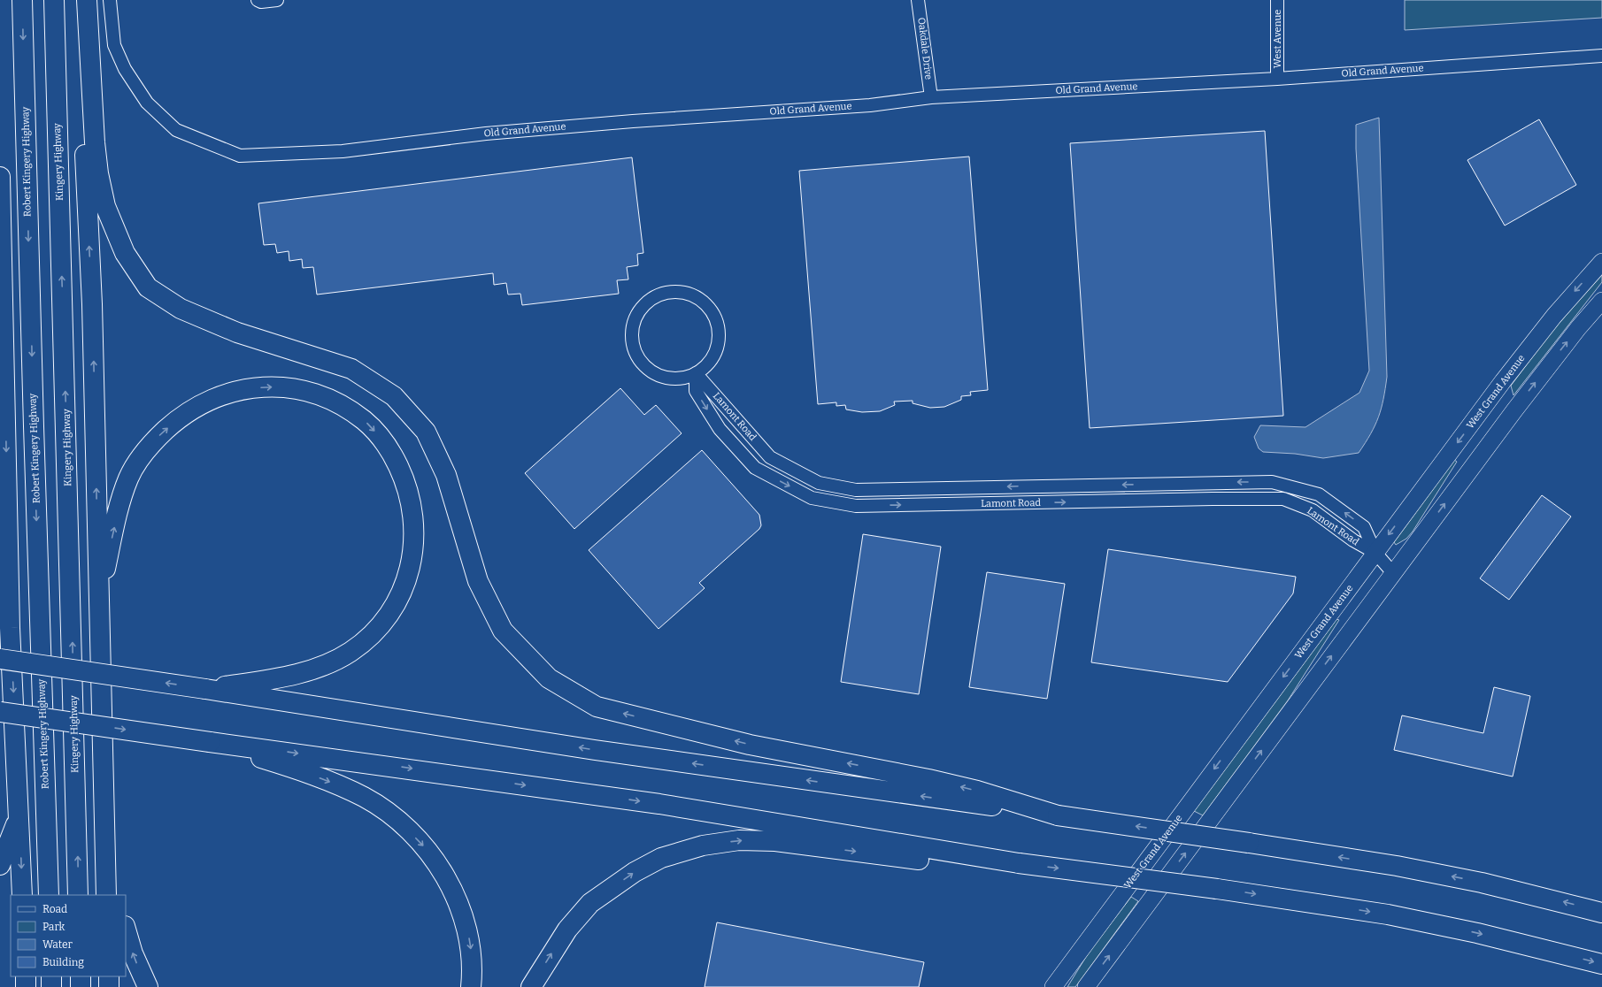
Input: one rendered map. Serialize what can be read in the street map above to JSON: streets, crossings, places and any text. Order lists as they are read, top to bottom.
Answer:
{
  "streets": {
    "highway": ["Robert Kingery Highway", "Kingery Highway"],
    "main road": ["West Grand Avenue"],
    "street": [
      "West Avenue",
      "Oakdale Drive",
      "Old Grand Avenue",
      "Lamont Road"
    ]
  },
  "crossings": [
    ["West Avenue", "Old Grand Avenue"],
    ["Oakdale Drive", "Old Grand Avenue"],
    ["West Grand Avenue", "Lamont Road"]
  ],
  "legend": [
    "Road",
    "Park",
    "Water",
    "Building"
  ]
}
